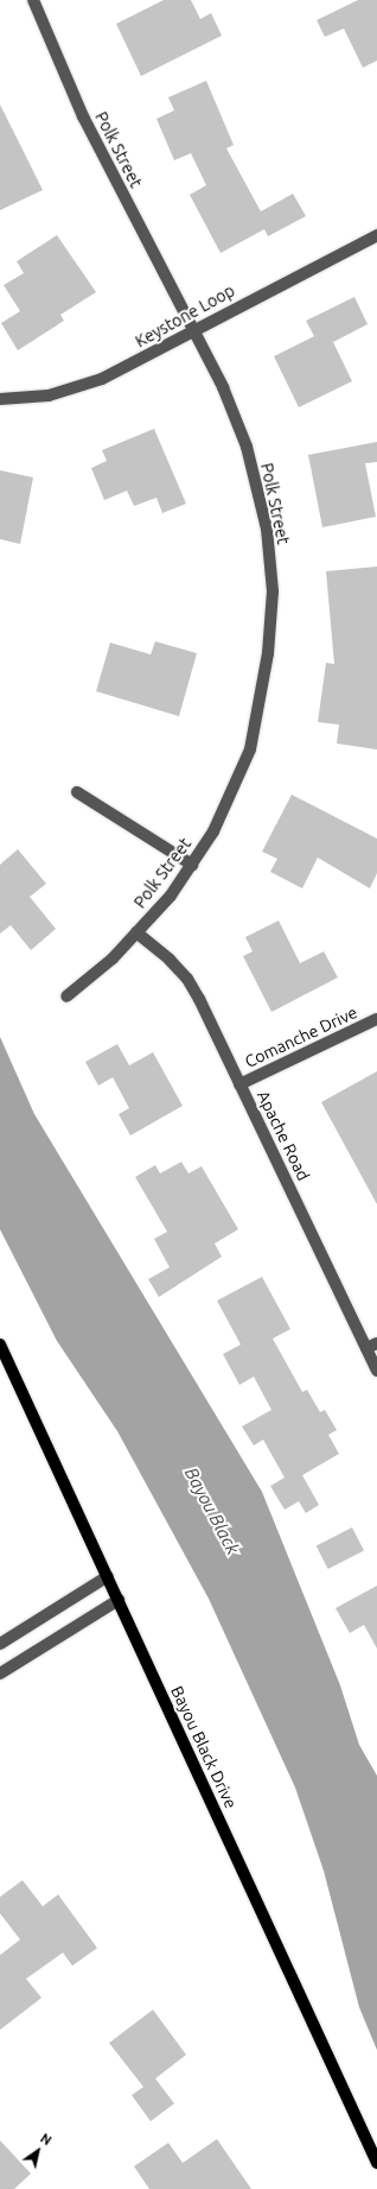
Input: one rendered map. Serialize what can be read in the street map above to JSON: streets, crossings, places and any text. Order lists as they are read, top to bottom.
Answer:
{
  "streets": {
    "main road": ["Bayou Black Drive"],
    "street": [
      "Polk Street",
      "Keystone Loop",
      "Comanche Drive",
      "Apache Road"
    ]
  },
  "crossings": [
    ["Polk Street", "Keystone Loop"],
    ["Polk Street", "Apache Road"],
    ["Comanche Drive", "Apache Road"]
  ],
  "water": ["Bayou Black"],
  "north": "top right"
}
